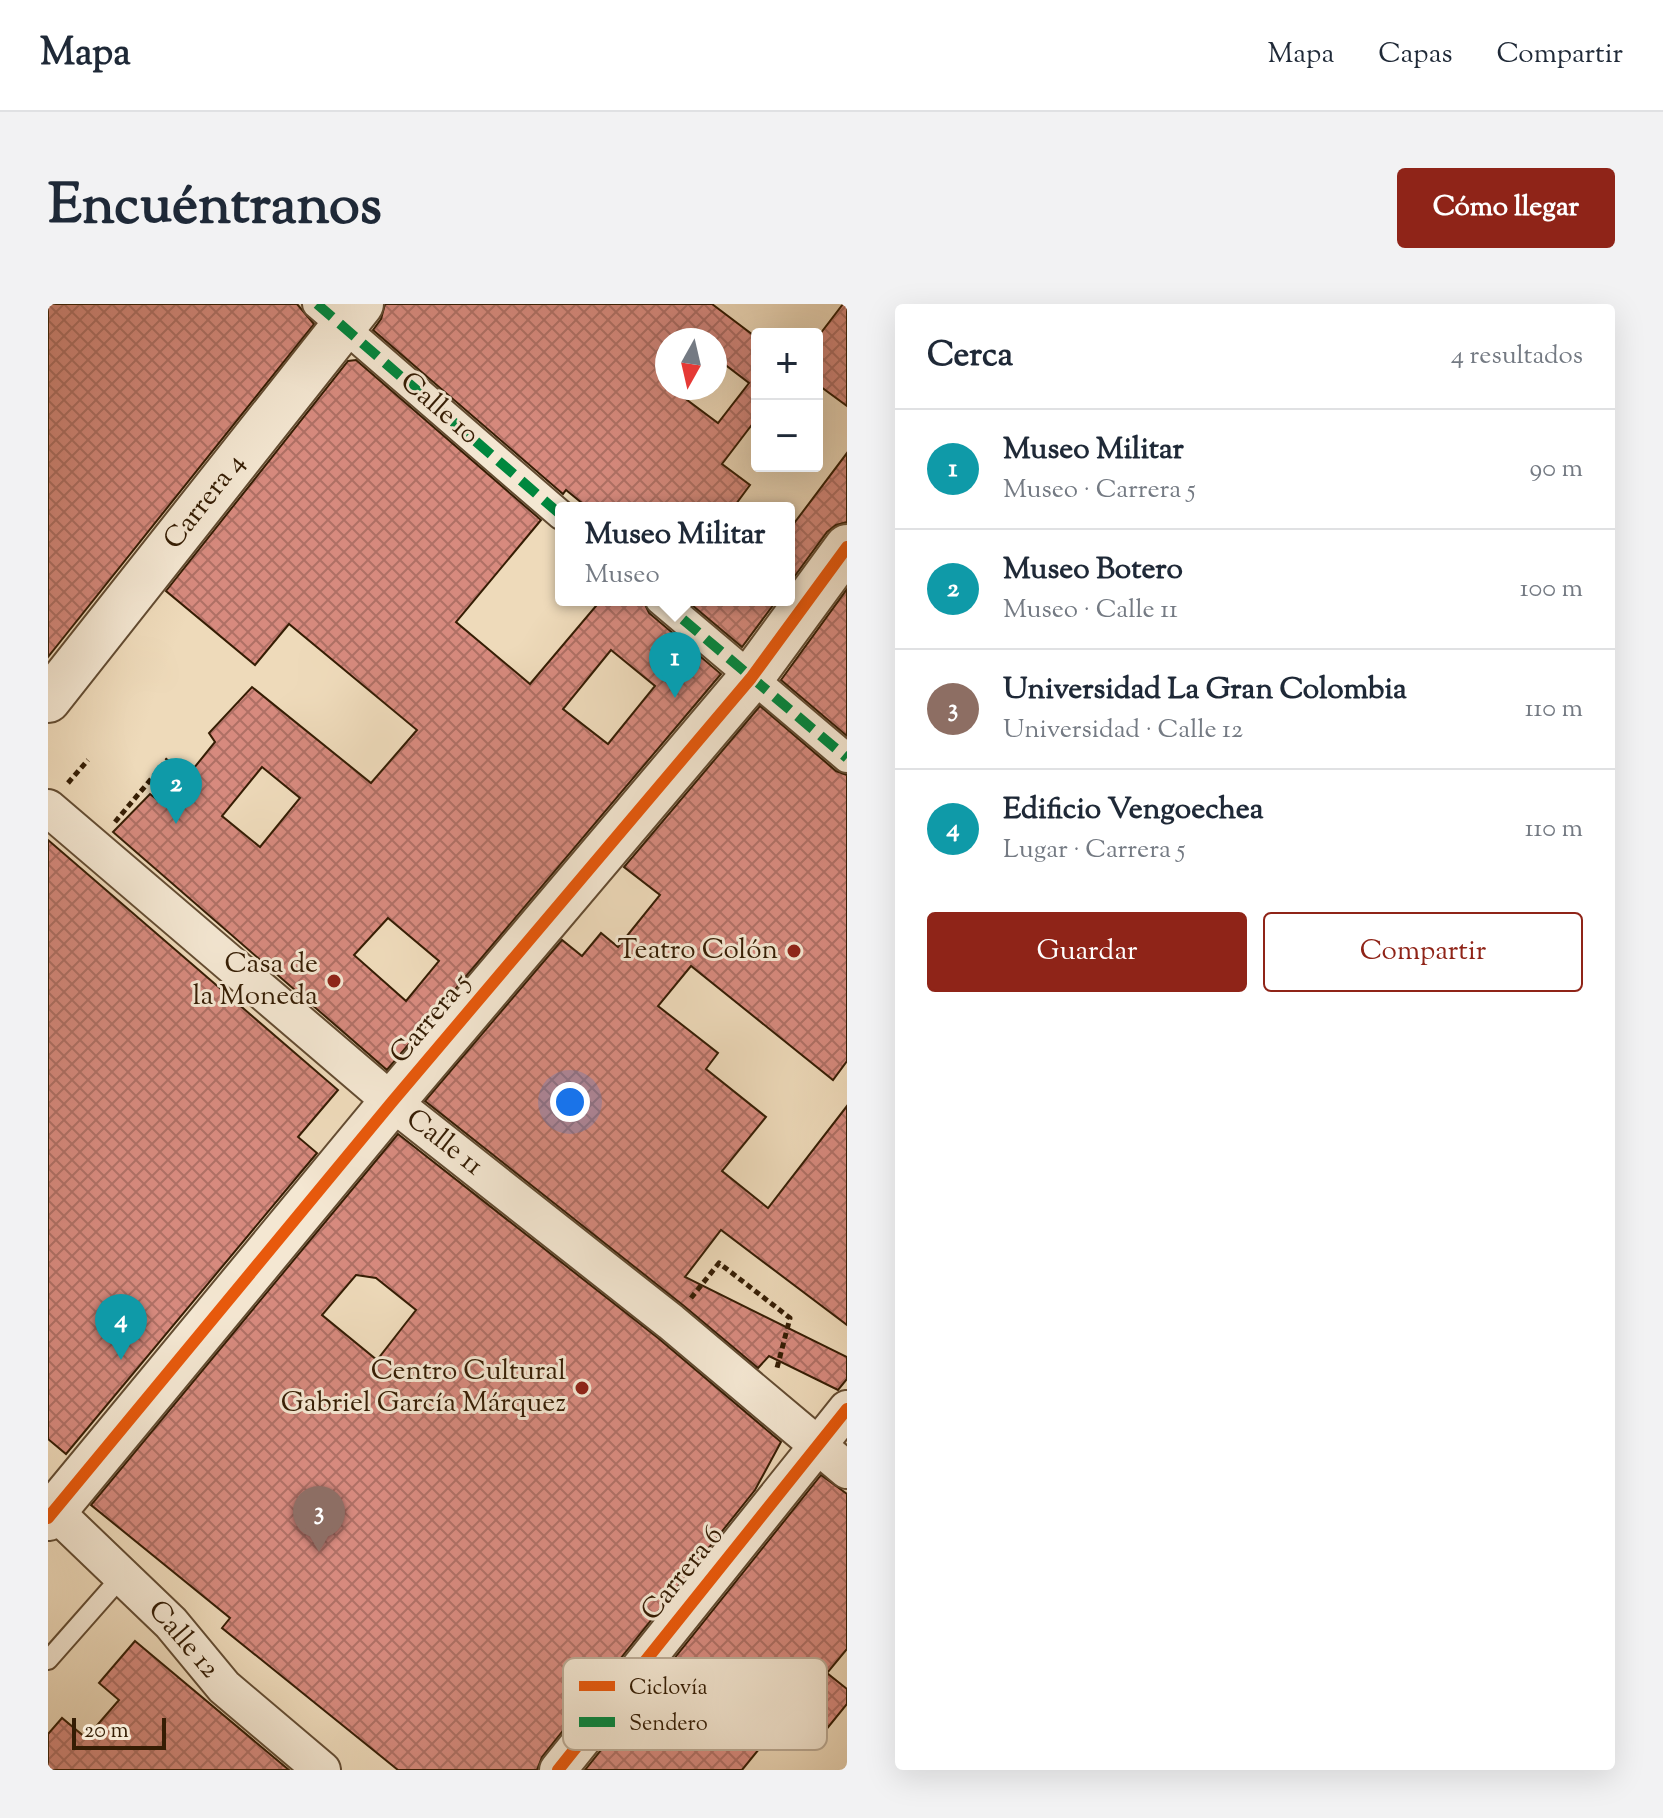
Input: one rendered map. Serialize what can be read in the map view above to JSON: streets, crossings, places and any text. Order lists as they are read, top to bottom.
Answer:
{
  "streets": {
    "street": [
      "Calle 10",
      "Carrera 4",
      "Carrera 5",
      "Calle 11",
      "Carrera 6",
      "Calle 12"
    ]
  },
  "crossings": [
    ["Calle 10", "Carrera 4"],
    ["Carrera 5", "Calle 11"],
    ["Carrera 5", "Calle 12"],
    ["Calle 11", "Carrera 6"]
  ],
  "places": ["Teatro Colón", "Casa de la Moneda", "Centro Cultural Gabriel García Márquez"],
  "legend": ["Ciclovía", "Sendero"],
  "scale_bar": "20 m",
  "north": "bottom",
  "page": {
    "header": "Mapa",
    "nav": ["Mapa", "Capas", "Compartir"],
    "title": "Encuéntranos",
    "buttons": [
      "Cómo llegar",
      ["Guardar", "Compartir"]
    ],
    "heading": ["Cerca", "4 resultados"],
    "map_buttons": ["+", "−"],
    "list": [
      {
        "mark": "1",
        "name": "Museo Militar",
        "note": "Museo · Carrera 5",
        "value": "90 m"
      },
      {
        "mark": "2",
        "name": "Museo Botero",
        "note": "Museo · Calle 11",
        "value": "100 m"
      },
      {
        "mark": "3",
        "name": "Universidad La Gran Colombia",
        "note": "Universidad · Calle 12",
        "value": "110 m"
      },
      {
        "mark": "4",
        "name": "Edificio Vengoechea",
        "note": "Lugar · Carrera 5",
        "value": "110 m"
      }
    ],
    "popup": ["Museo Militar", "Museo"],
    "pins": [
      "1",
      "2",
      "4",
      "3"
    ],
    "scale": "20 m"
  }
}
